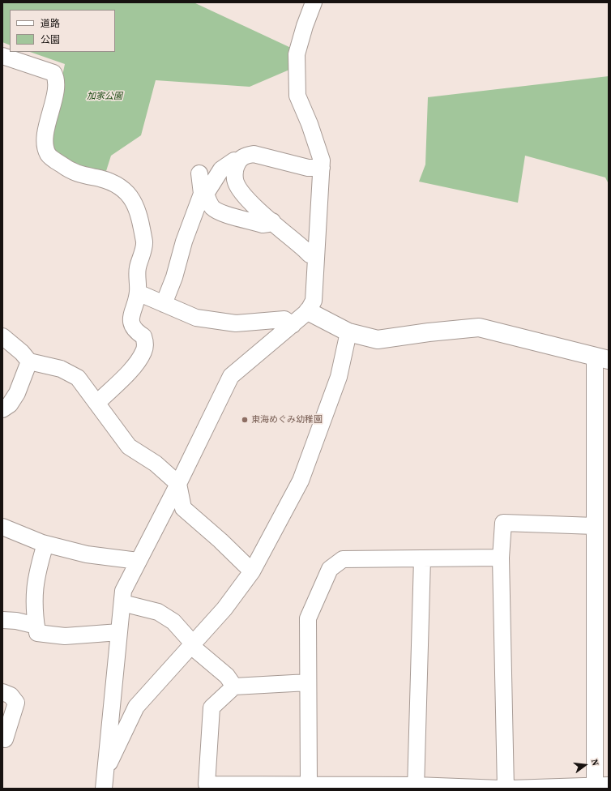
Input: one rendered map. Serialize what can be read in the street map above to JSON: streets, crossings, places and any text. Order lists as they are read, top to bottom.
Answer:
{
  "parks": ["加家公園"],
  "places": ["東海めぐみ幼稚園"],
  "legend": ["道路", "公園"],
  "north": "right"
}
